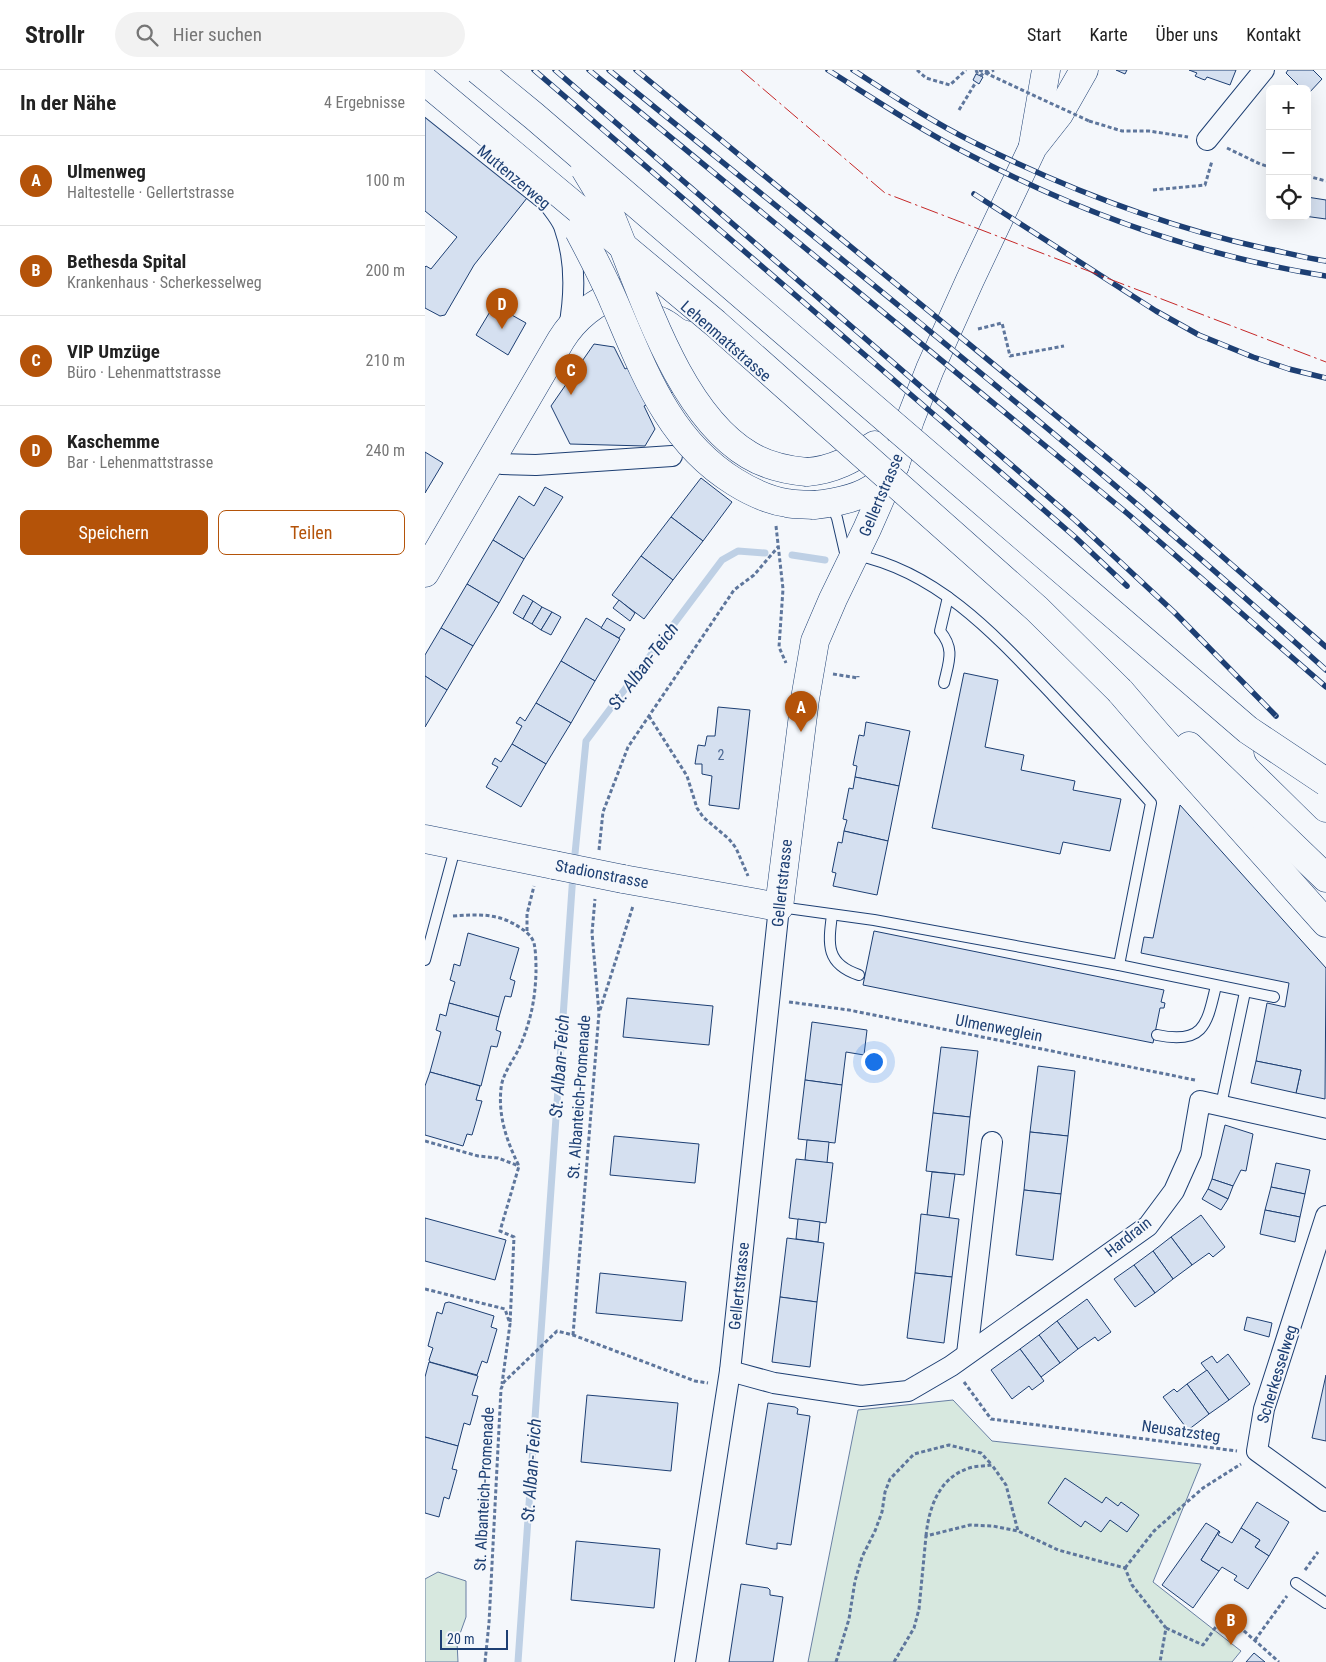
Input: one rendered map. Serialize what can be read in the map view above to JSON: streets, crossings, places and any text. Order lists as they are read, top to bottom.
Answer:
{
  "streets": {
    "main road": ["Lehenmattstrasse", "Gellertstrasse", "Stadionstrasse"],
    "street": ["Muttenzerweg", "Hardrain", "Scherkesselweg"],
    "path": ["Ulmenweglein", "St. Albanteich-Promenade", "Neusatzsteg"]
  },
  "crossings": [
    ["Muttenzerweg", "Lehenmattstrasse"],
    ["Gellertstrasse", "Stadionstrasse"],
    ["Gellertstrasse", "Ulmenweglein"],
    ["Gellertstrasse", "Hardrain"],
    ["Ulmenweglein", "Hardrain"],
    ["Hardrain", "Neusatzsteg"],
    ["Scherkesselweg", "Neusatzsteg"]
  ],
  "water": ["St. Alban-Teich"],
  "house_numbers": ["2"],
  "scale_bar": "20 m",
  "page": {
    "header": "Strollr",
    "search": "Hier suchen",
    "nav": [
      "Start",
      "Karte",
      "Über uns",
      "Kontakt"
    ],
    "heading": ["In der Nähe", "4 Ergebnisse"],
    "map_buttons": ["+", "−"],
    "list": [
      {
        "mark": "A",
        "name": "Ulmenweg",
        "note": "Haltestelle · Gellertstrasse",
        "value": "100 m"
      },
      {
        "mark": "B",
        "name": "Bethesda Spital",
        "note": "Krankenhaus · Scherkesselweg",
        "value": "200 m"
      },
      {
        "mark": "C",
        "name": "VIP Umzüge",
        "note": "Büro · Lehenmattstrasse",
        "value": "210 m"
      },
      {
        "mark": "D",
        "name": "Kaschemme",
        "note": "Bar · Lehenmattstrasse",
        "value": "240 m"
      }
    ],
    "pins": [
      "D",
      "C",
      "A",
      "B"
    ],
    "buttons": ["Speichern", "Teilen"],
    "scale": "20 m"
  }
}
